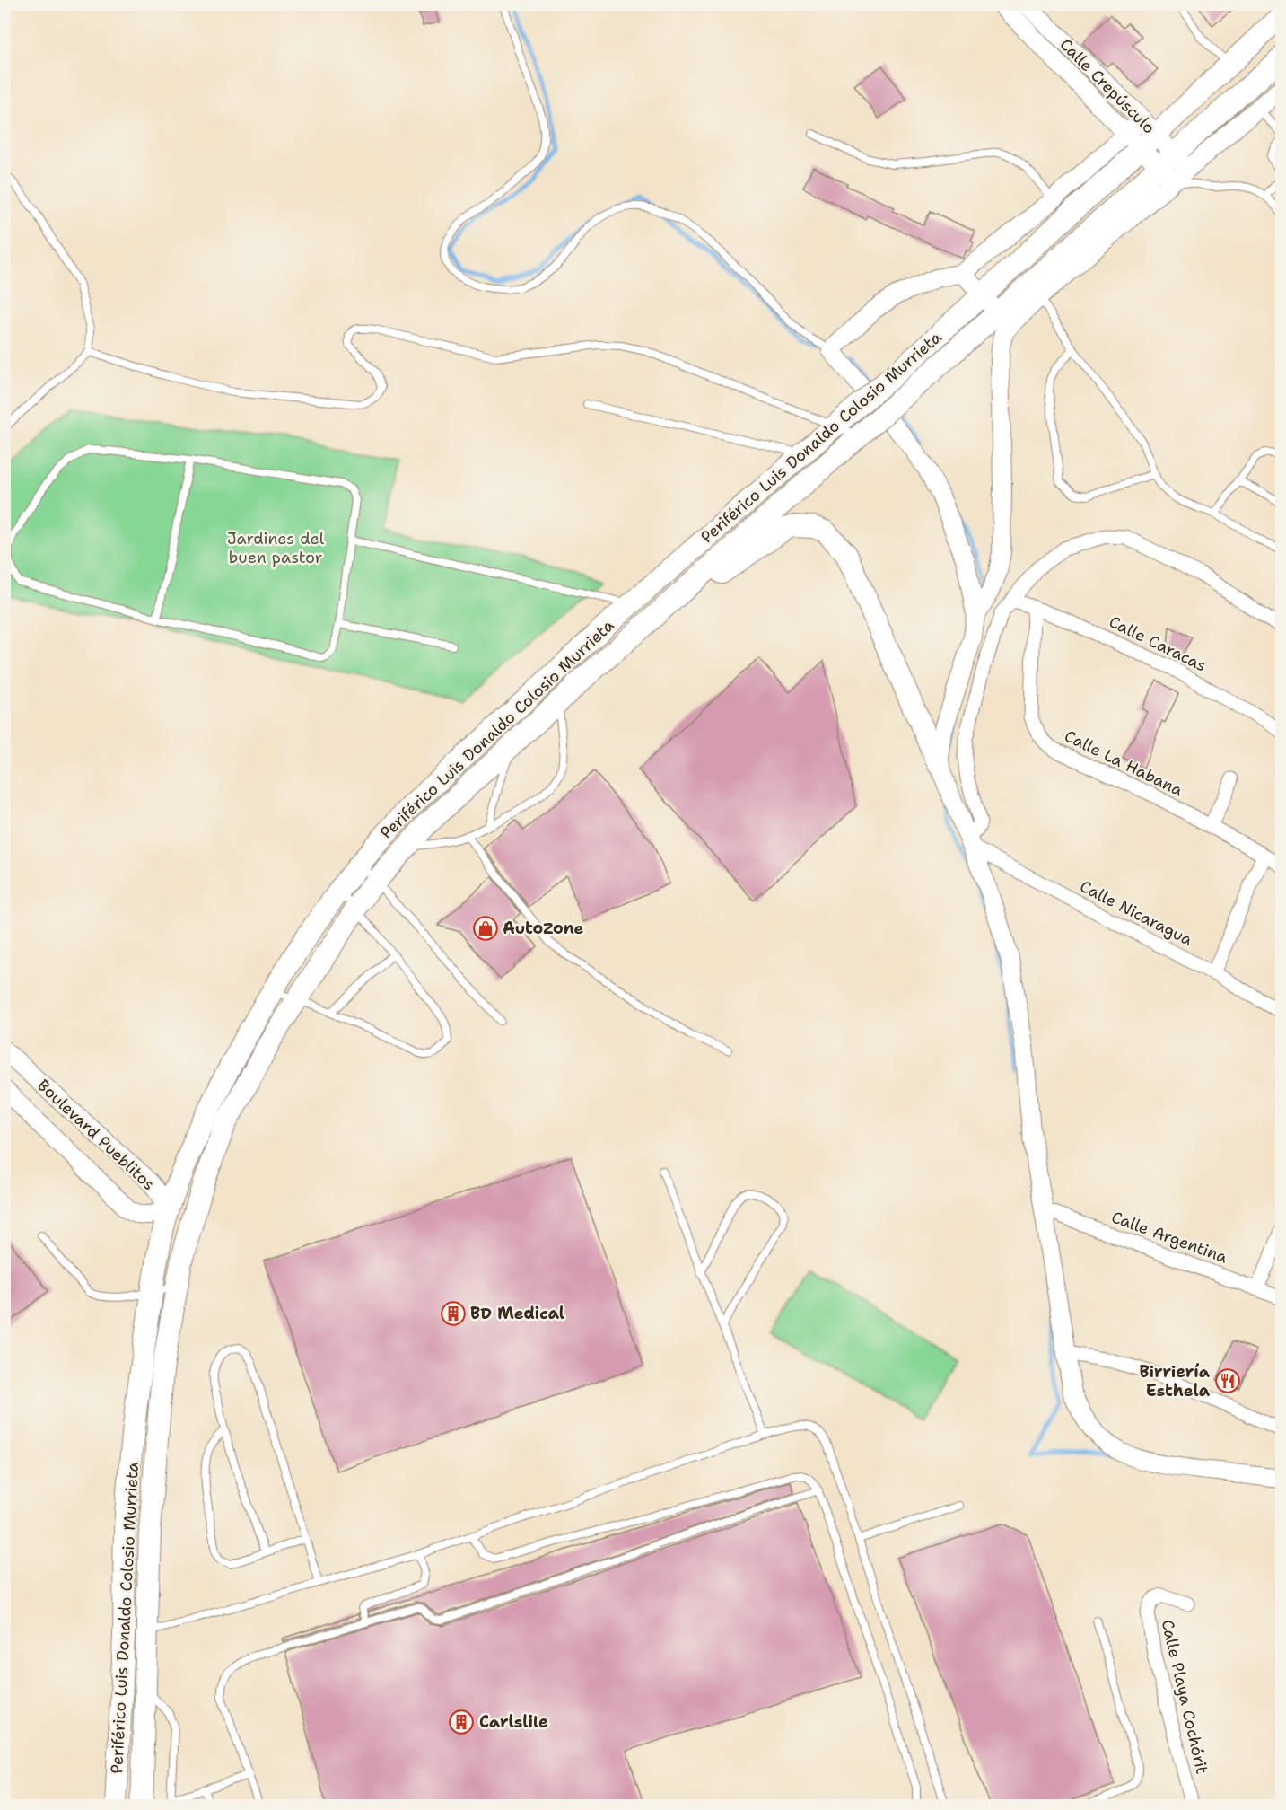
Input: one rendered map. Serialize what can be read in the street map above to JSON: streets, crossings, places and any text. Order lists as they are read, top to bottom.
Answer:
{
  "streets": {
    "main road": ["Periférico Luis Donaldo Colosio Murrieta"],
    "street": [
      "Calle Crepúsculo",
      "Calle Caracas",
      "Calle La Habana",
      "Calle Nicaragua",
      "Boulevard Pueblitos",
      "Calle Argentina",
      "Calle Playa Cochórit"
    ]
  },
  "crossings": [
    ["Calle Crepúsculo", "Periférico Luis Donaldo Colosio Murrieta"],
    ["Periférico Luis Donaldo Colosio Murrieta", "Boulevard Pueblitos"],
    ["Calle Caracas", "Calle La Habana"]
  ],
  "parks": ["Jardines del buen pastor"],
  "places": {
    "shop": ["AutoZone"],
    "building": ["BD Medical", "Carlslile"],
    "restaurant": ["Birriería Esthela"]
  }
}
